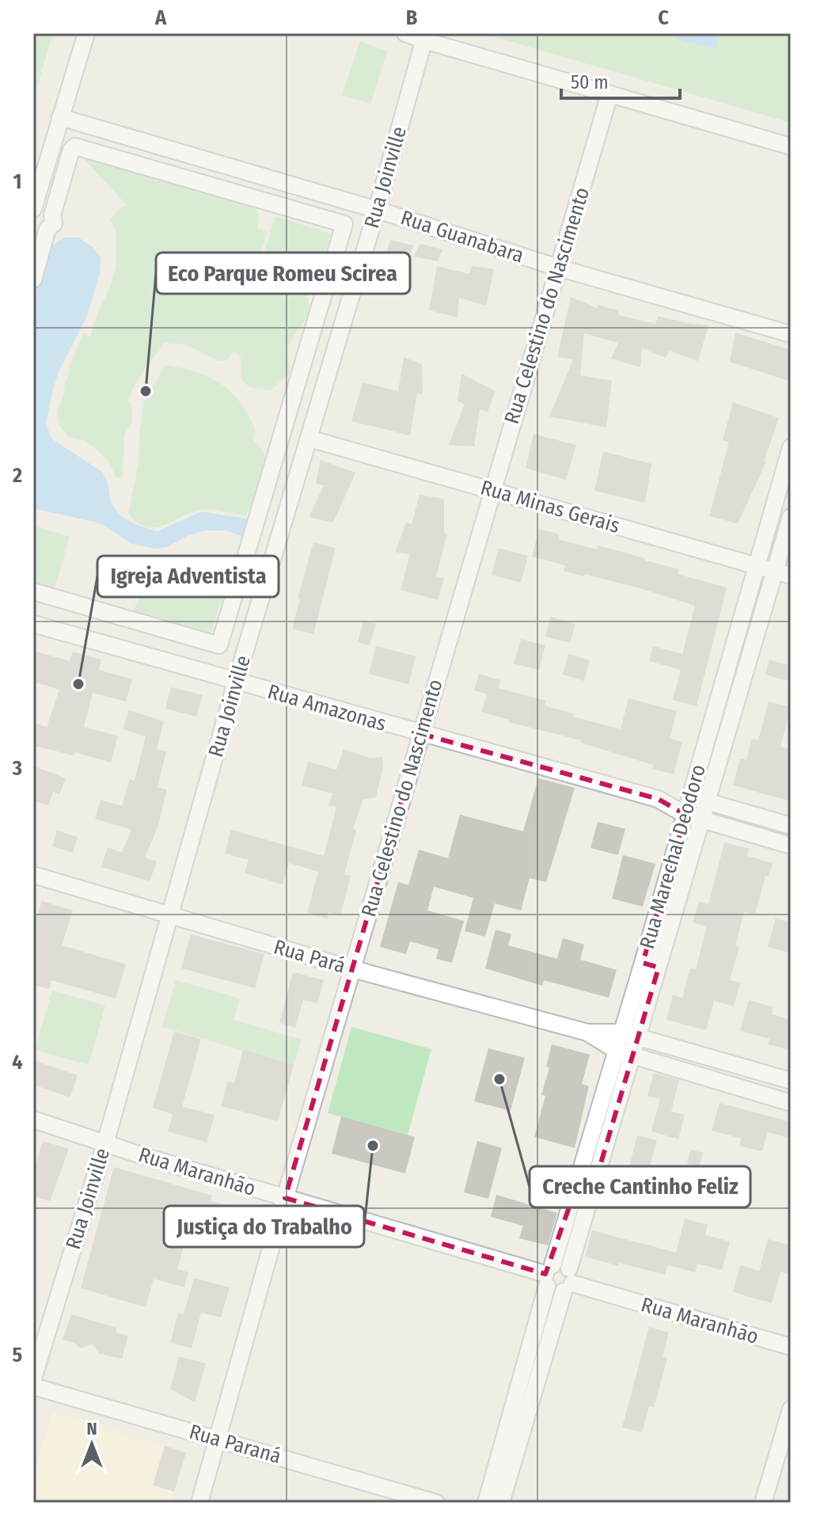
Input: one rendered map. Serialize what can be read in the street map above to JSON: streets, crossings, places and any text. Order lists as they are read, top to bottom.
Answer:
{
  "streets": {
    "street": [
      "Rua Joinville",
      "Rua Guanabara",
      "Rua Celestino do Nascimento",
      "Rua Minas Gerais",
      "Rua Amazonas",
      "Rua Marechal Deodoro",
      "Rua Pará",
      "Rua Maranhão",
      "Rua Paraná"
    ]
  },
  "crossings": [
    ["Rua Joinville", "Rua Guanabara"],
    ["Rua Joinville", "Rua Minas Gerais"],
    ["Rua Joinville", "Rua Amazonas"],
    ["Rua Joinville", "Rua Pará"],
    ["Rua Joinville", "Rua Maranhão"],
    ["Rua Guanabara", "Rua Celestino do Nascimento"],
    ["Rua Celestino do Nascimento", "Rua Minas Gerais"],
    ["Rua Celestino do Nascimento", "Rua Amazonas"],
    ["Rua Celestino do Nascimento", "Rua Pará"],
    ["Rua Celestino do Nascimento", "Rua Maranhão"],
    ["Rua Celestino do Nascimento", "Rua Paraná"],
    ["Rua Minas Gerais", "Rua Marechal Deodoro"],
    ["Rua Marechal Deodoro", "Rua Pará"],
    ["Rua Marechal Deodoro", "Rua Maranhão"]
  ],
  "places": [
    "Eco Parque Romeu Scirea",
    "Igreja Adventista",
    "Creche Cantinho Feliz",
    "Justiça do Trabalho"
  ],
  "scale_bar": "50 m",
  "north": "top",
  "grid": {
    "columns": ["A", "B", "C"],
    "rows": [
      "1",
      "2",
      "3",
      "4",
      "5"
    ]
  }
}
